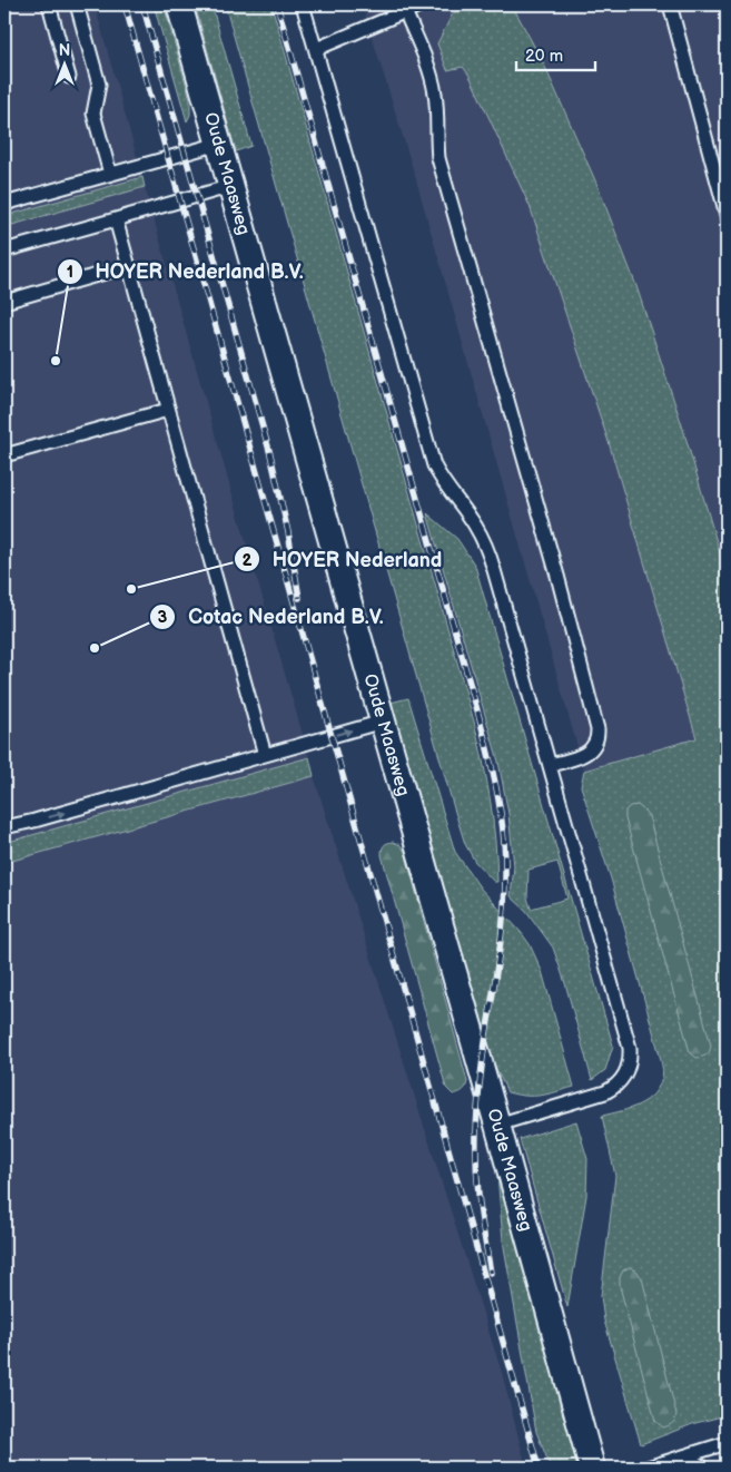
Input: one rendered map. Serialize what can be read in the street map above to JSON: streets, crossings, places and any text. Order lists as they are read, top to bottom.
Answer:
{
  "streets": {
    "street": ["Oude Maasweg"]
  },
  "places": ["HOYER Nederland B.V.", "HOYER Nederland", "Cotac Nederland B.V."],
  "scale_bar": "20 m",
  "north": "top"
}
